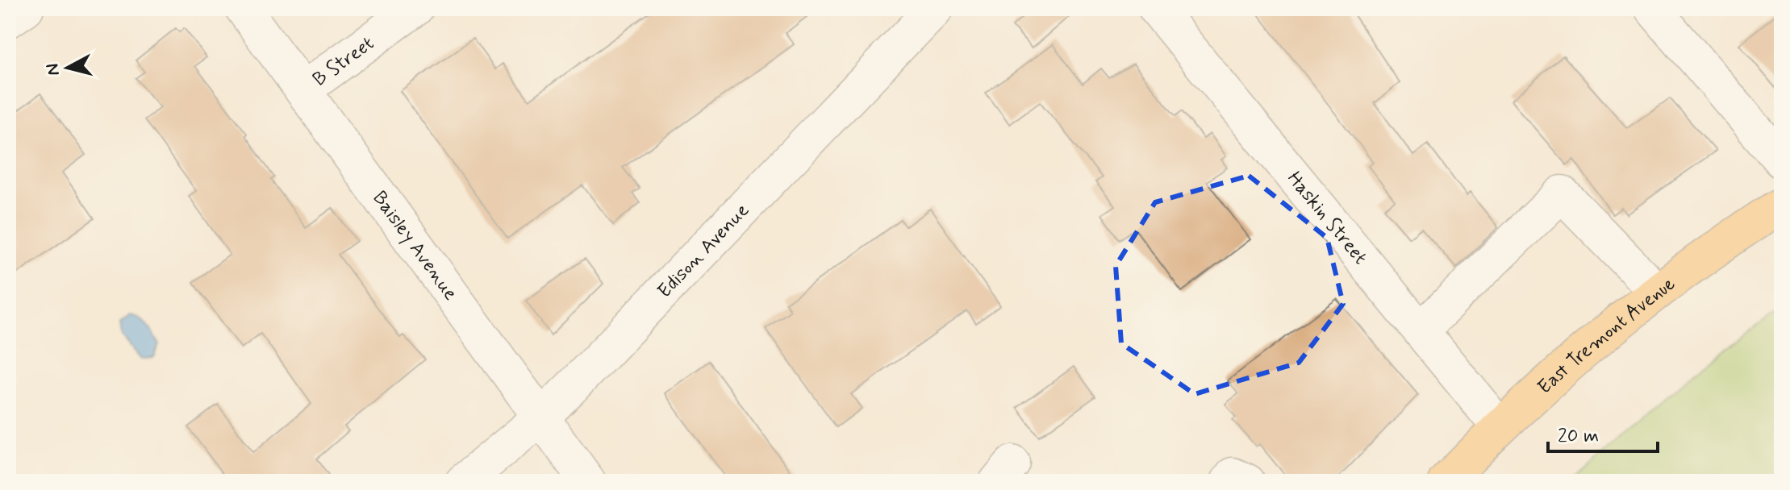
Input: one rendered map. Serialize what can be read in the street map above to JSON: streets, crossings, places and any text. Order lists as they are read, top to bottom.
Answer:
{
  "streets": {
    "main road": ["East Tremont Avenue"],
    "street": [
      "B Street",
      "Haskin Street",
      "Baisley Avenue",
      "Edison Avenue"
    ]
  },
  "crossings": [
    ["B Street", "Baisley Avenue"],
    ["Haskin Street", "East Tremont Avenue"],
    ["Baisley Avenue", "Edison Avenue"]
  ],
  "scale_bar": "20 m",
  "north": "left"
}
